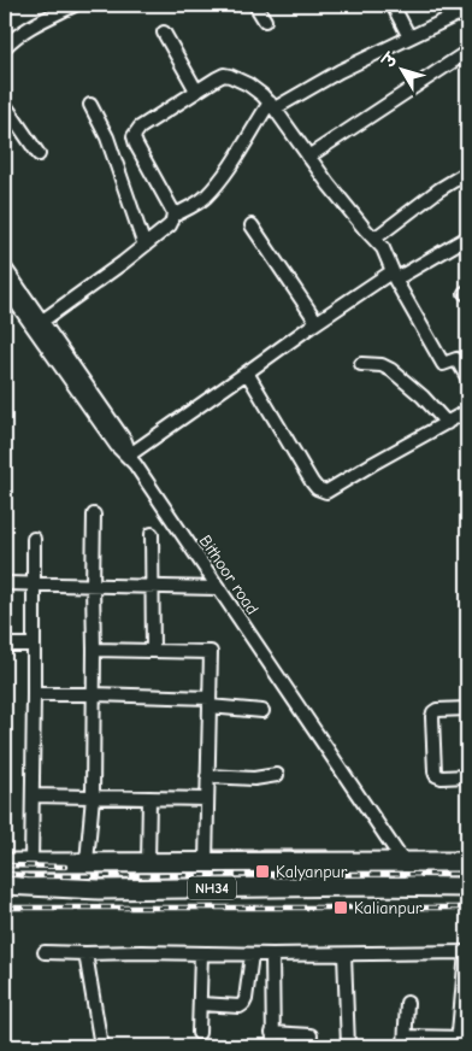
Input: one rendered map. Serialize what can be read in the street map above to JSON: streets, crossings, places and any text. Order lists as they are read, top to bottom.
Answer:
{
  "streets": {
    "highway": ["NH34"],
    "street": ["Bithoor road"]
  },
  "crossings": [
    ["Bithoor road", "NH34"]
  ],
  "places": {
    "transit": ["Kalyanpur", "Kalianpur"]
  },
  "north": "top left"
}
